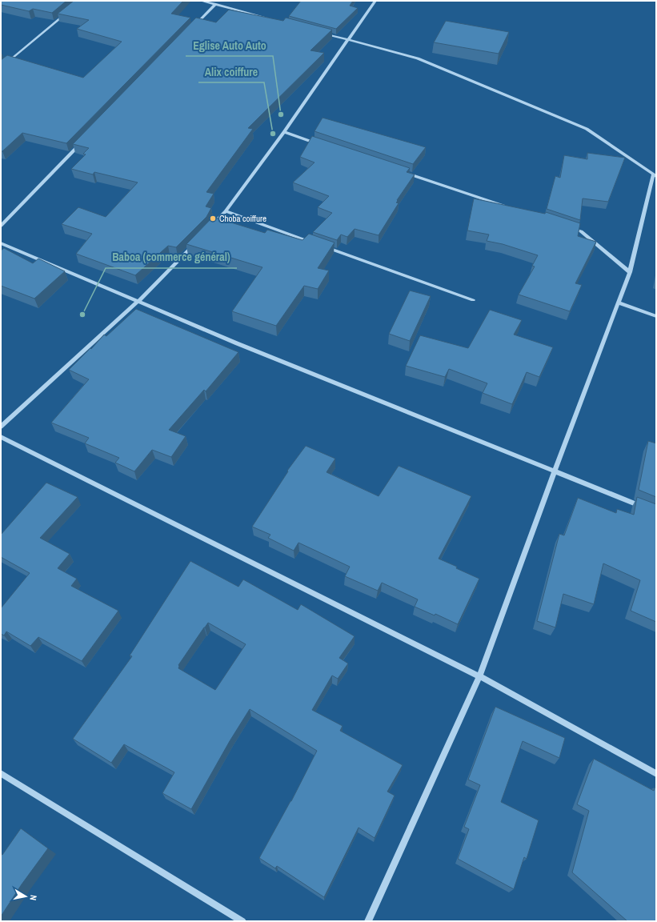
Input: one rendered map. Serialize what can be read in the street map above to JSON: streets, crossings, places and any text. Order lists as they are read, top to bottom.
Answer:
{
  "places": [
    "Eglise Auto Auto",
    "Alix coiffure",
    "Choba coiffure",
    "Baboa (commerce général)"
  ],
  "north": "right"
}
